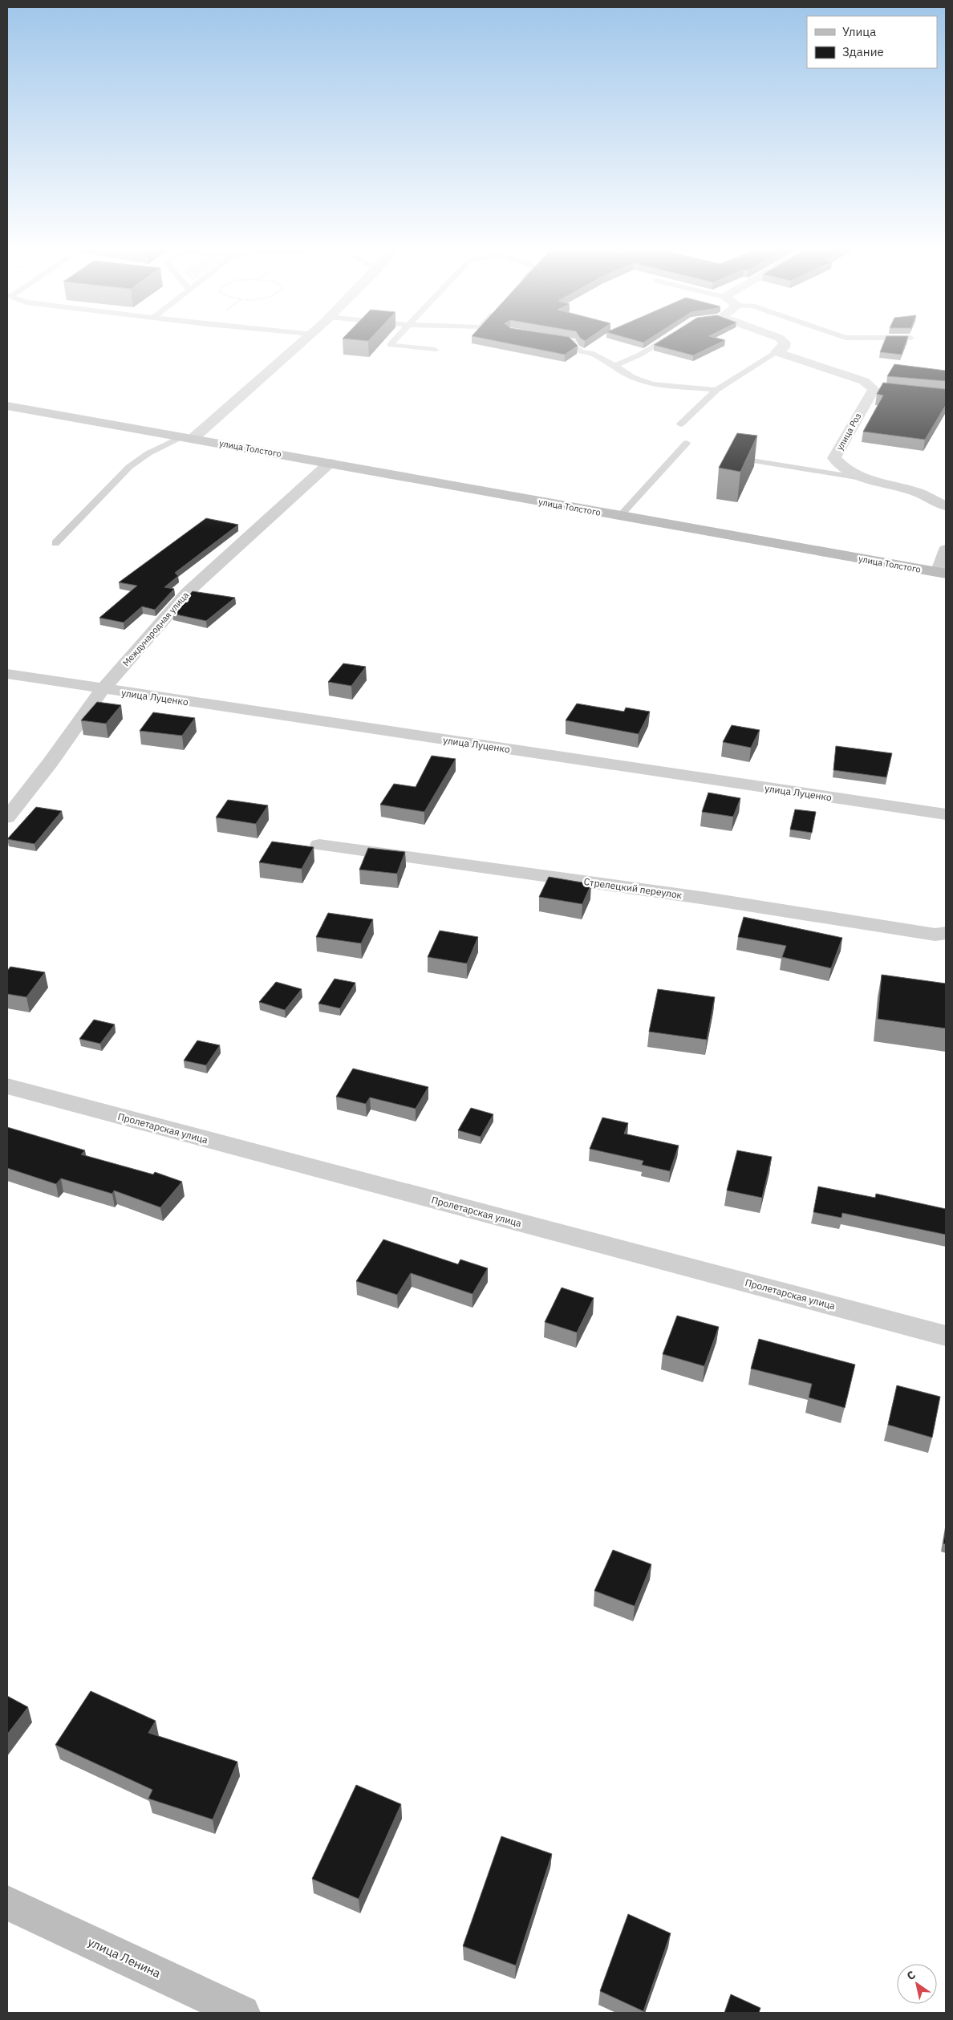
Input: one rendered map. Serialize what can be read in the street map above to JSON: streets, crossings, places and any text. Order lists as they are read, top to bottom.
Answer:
{
  "streets": {
    "main road": ["улица Толстого", "улица Ленина"],
    "street": [
      "улица Роз",
      "Международная улица",
      "улица Луценко",
      "Стрелецкий переулок",
      "Пролетарская улица"
    ]
  },
  "crossings": [
    ["улица Толстого", "Международная улица"],
    ["Международная улица", "улица Луценко"]
  ],
  "legend": ["Улица", "Здание"],
  "north": "top left"
}
